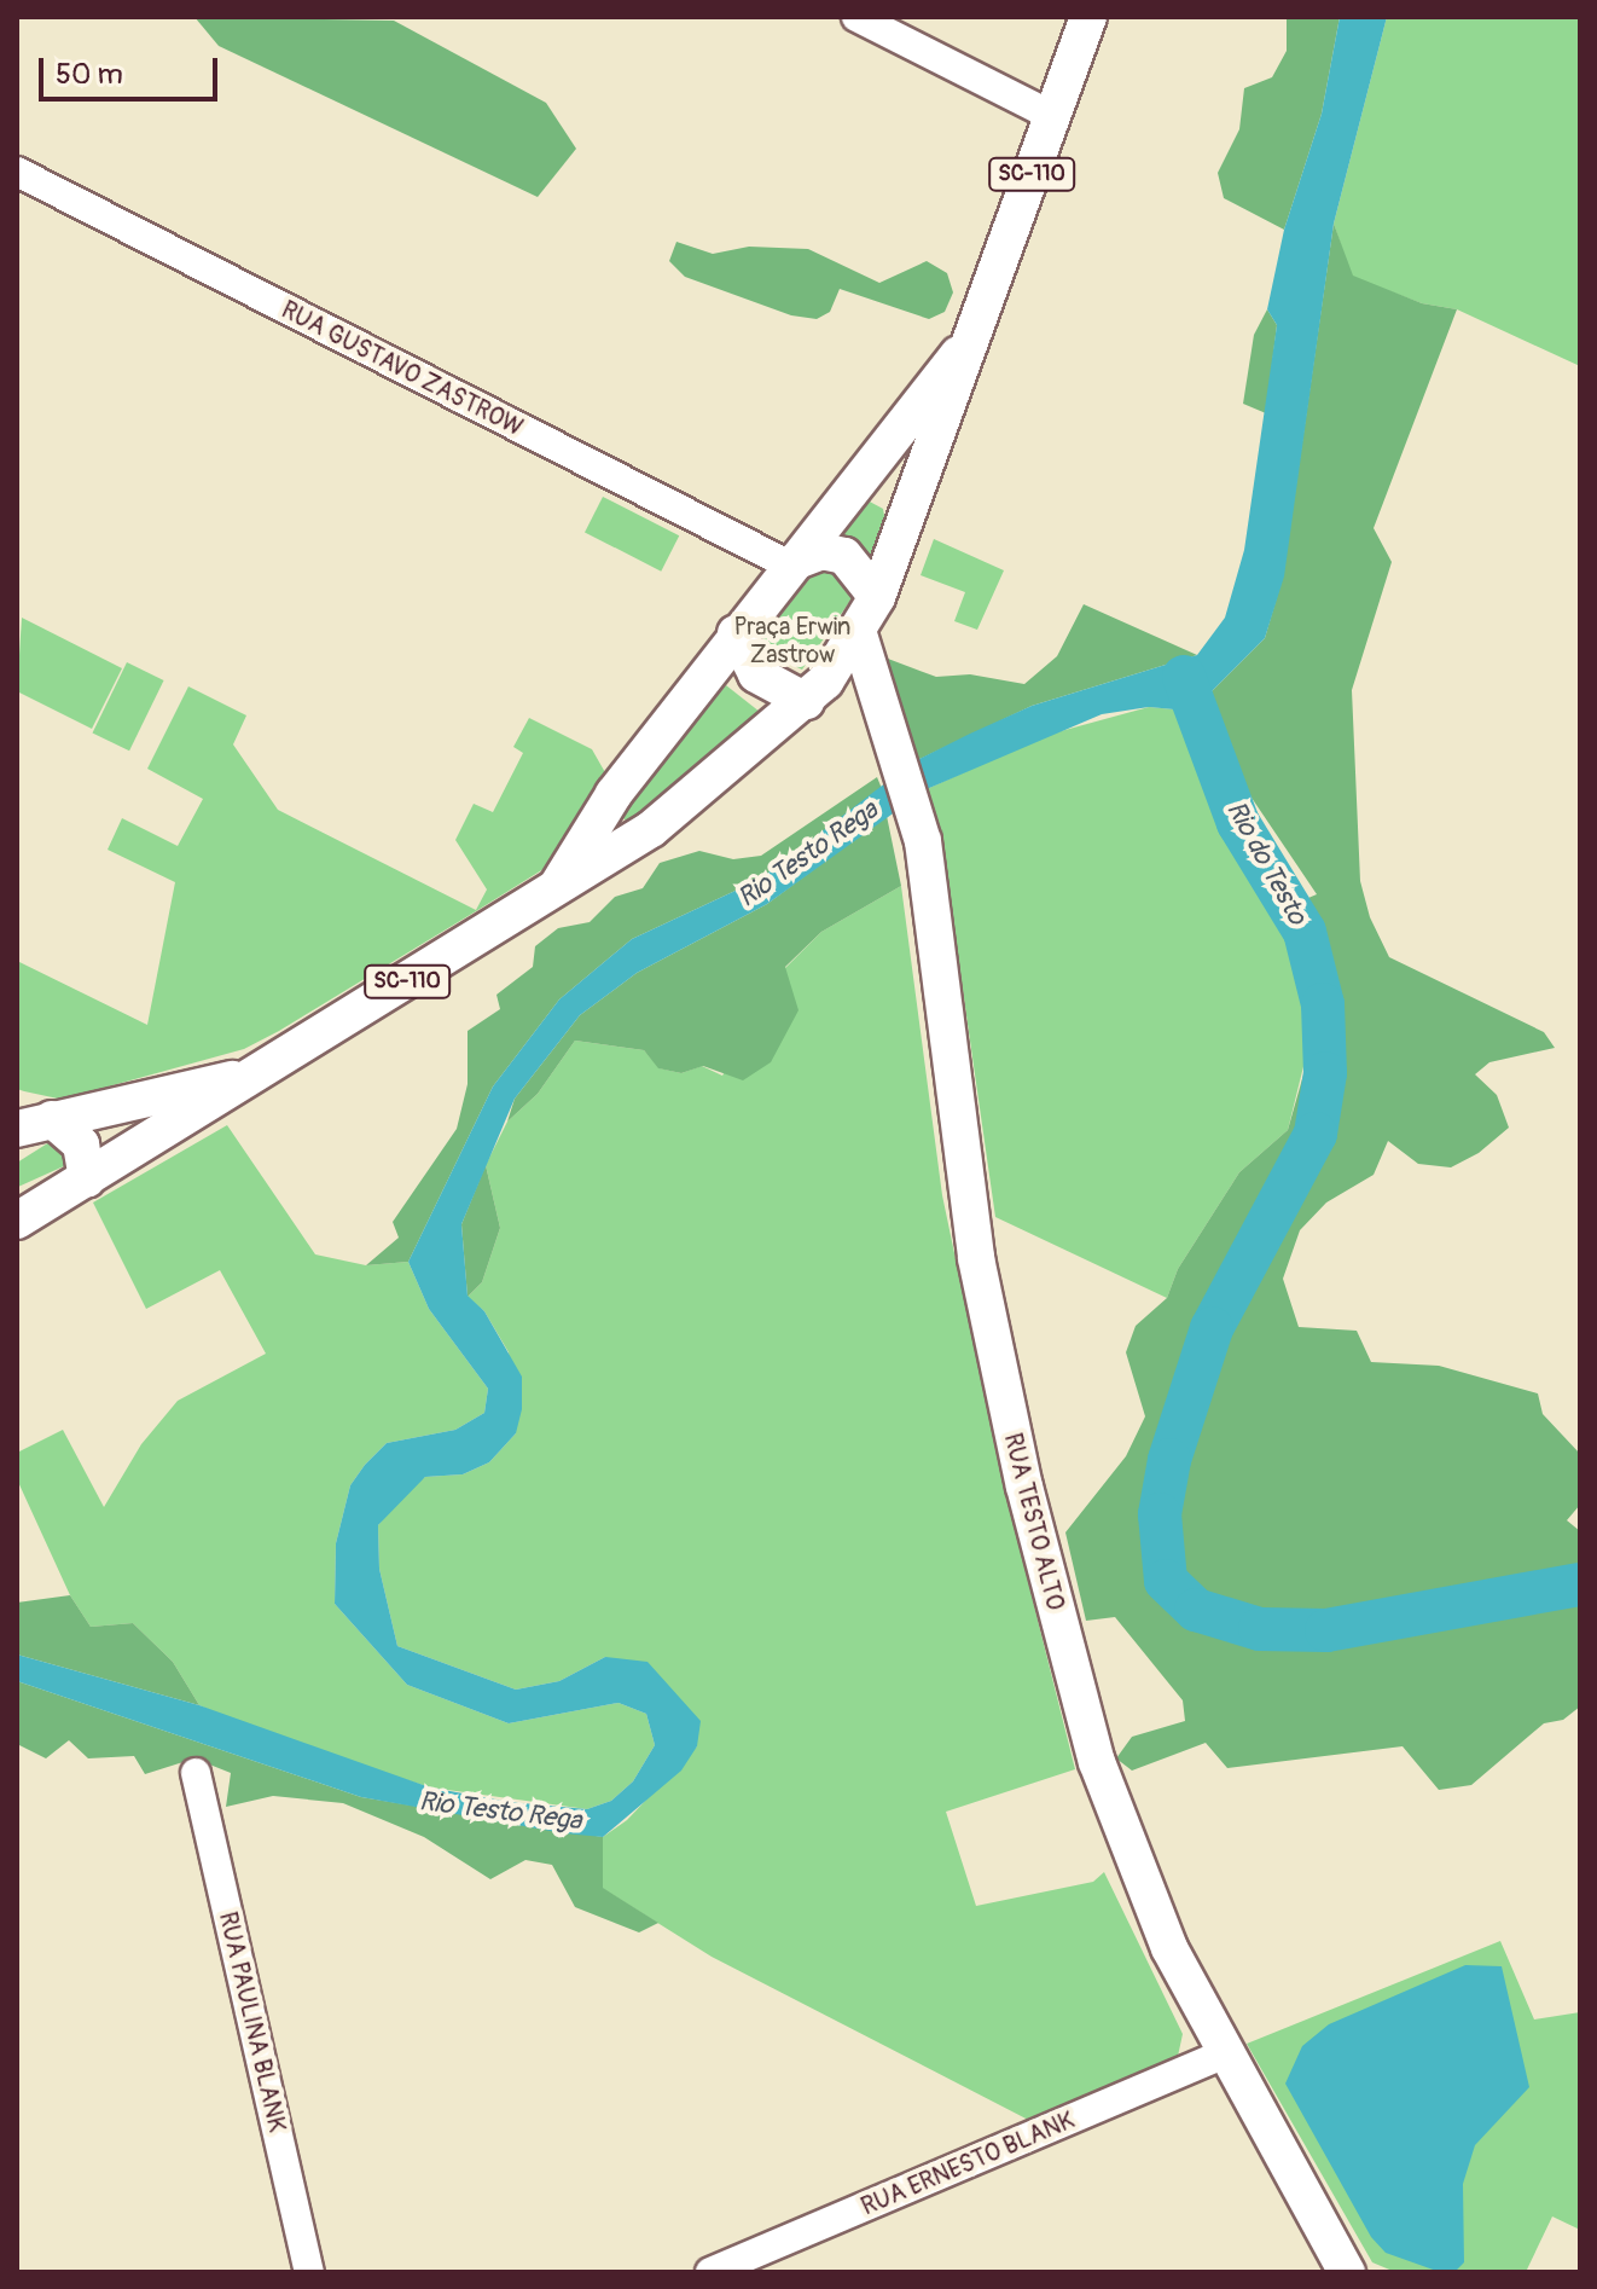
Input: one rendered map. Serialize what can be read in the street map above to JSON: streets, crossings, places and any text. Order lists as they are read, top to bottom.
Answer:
{
  "streets": {
    "main road": ["SC-110", "RUA TESTO ALTO"],
    "street": ["RUA GUSTAVO ZASTROW", "RUA PAULINA BLANK", "RUA ERNESTO BLANK"]
  },
  "crossings": [
    ["SC-110", "RUA GUSTAVO ZASTROW"],
    ["SC-110", "RUA TESTO ALTO"],
    ["RUA GUSTAVO ZASTROW", "RUA TESTO ALTO"],
    ["RUA TESTO ALTO", "RUA ERNESTO BLANK"]
  ],
  "water": ["Rio Testo Rega", "Rio do Testo"],
  "parks": ["Praça Erwin Zastrow"],
  "scale_bar": "50 m"
}
